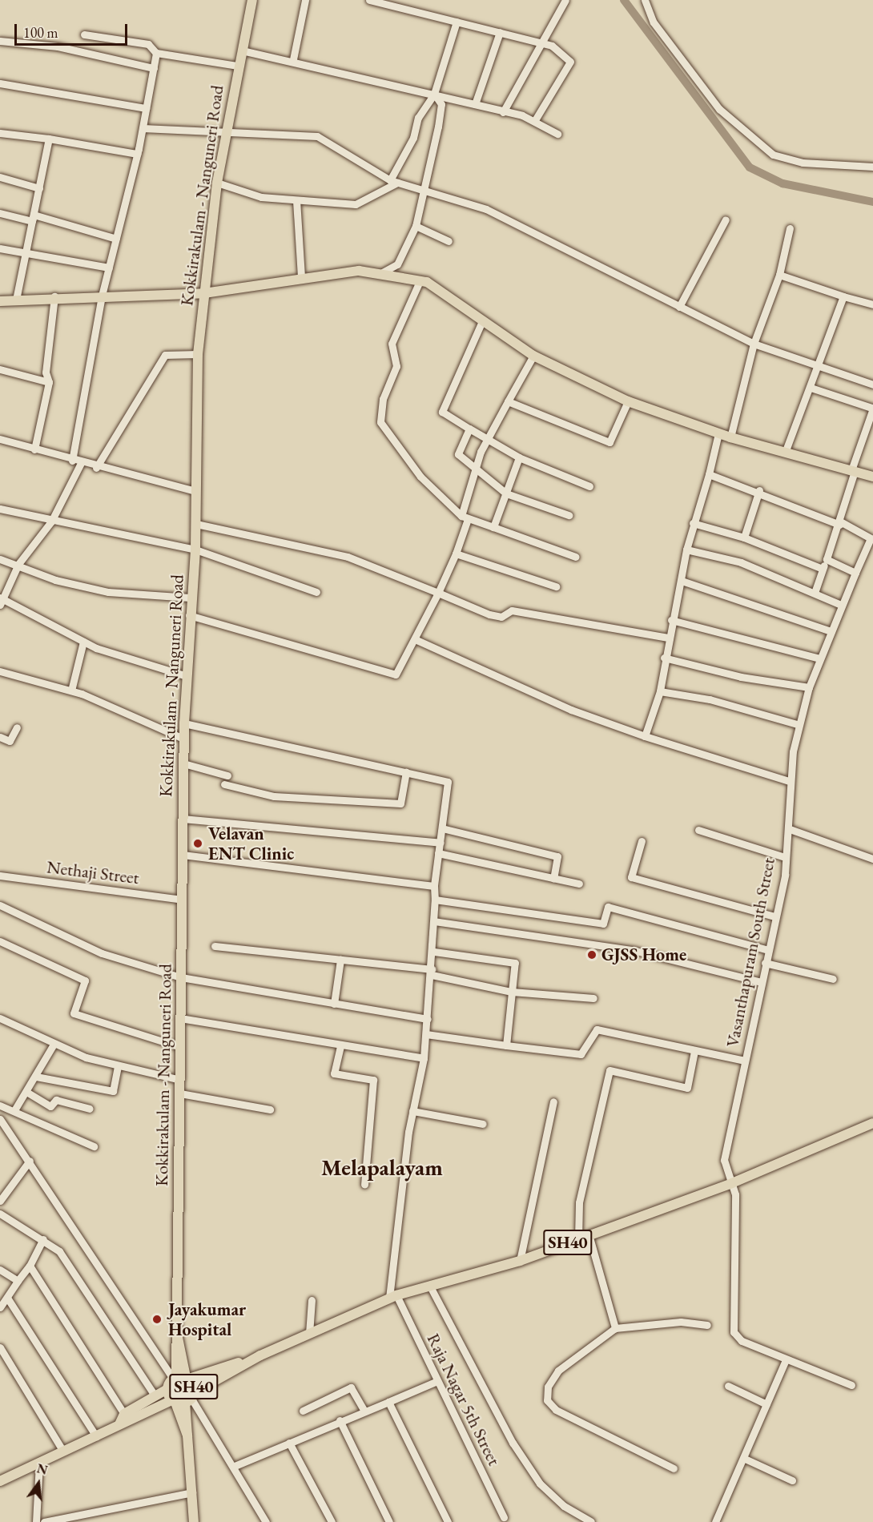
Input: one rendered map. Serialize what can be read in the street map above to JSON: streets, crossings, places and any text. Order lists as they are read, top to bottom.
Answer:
{
  "streets": {
    "main road": ["Kokkirakulam - Nanguneri Road", "SH40"],
    "street": ["Nethaji Street", "Vasanthapuram South Street", "Raja Nagar 5th Street"]
  },
  "crossings": [
    ["Kokkirakulam - Nanguneri Road", "Nethaji Street"],
    ["Kokkirakulam - Nanguneri Road", "SH40"],
    ["Vasanthapuram South Street", "SH40"],
    ["SH40", "Raja Nagar 5th Street"]
  ],
  "districts": ["Melapalayam"],
  "places": ["Velavan ENT Clinic", "GJSS Home", "Jayakumar Hospital"],
  "scale_bar": "100 m",
  "north": "top"
}
